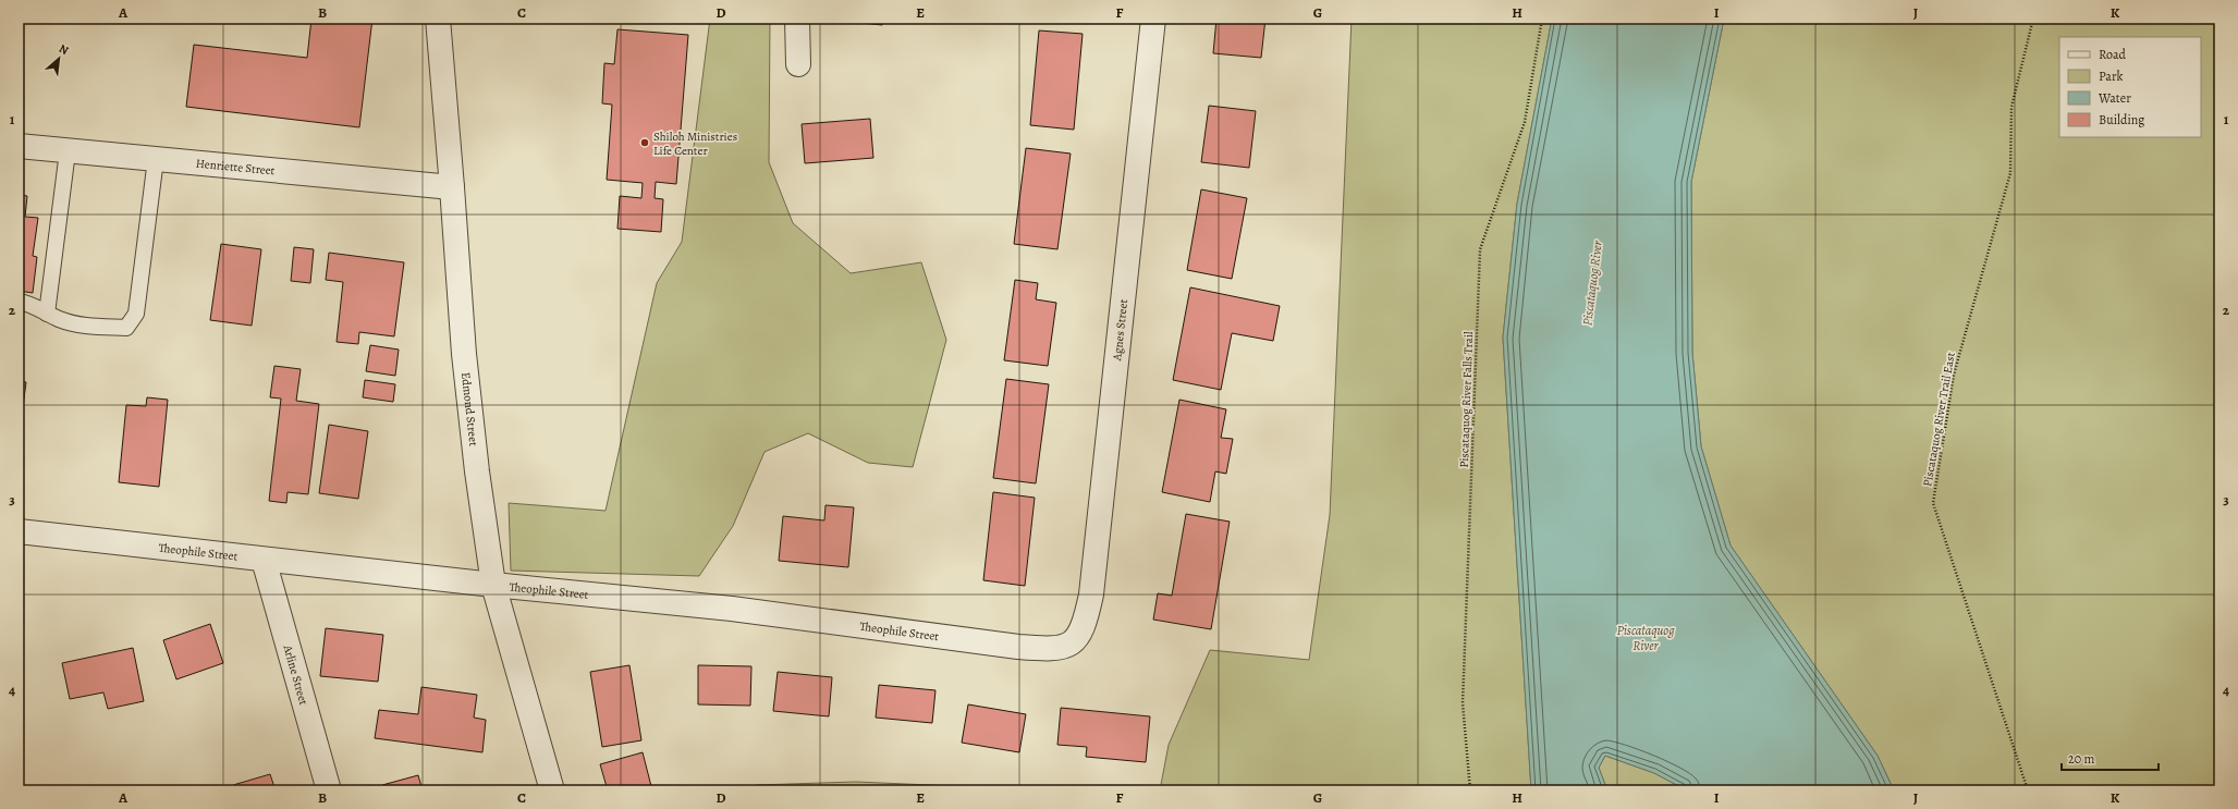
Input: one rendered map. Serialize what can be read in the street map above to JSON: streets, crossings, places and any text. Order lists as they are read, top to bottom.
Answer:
{
  "streets": {
    "street": [
      "Henriette Street",
      "Agnes Street",
      "Edmond Street",
      "Theophile Street",
      "Arline Street"
    ],
    "path": ["Piscataquog River Falls Trail", "Piscataquog River Trail East"]
  },
  "crossings": [
    ["Henriette Street", "Edmond Street"],
    ["Agnes Street", "Theophile Street"],
    ["Edmond Street", "Theophile Street"],
    ["Theophile Street", "Arline Street"]
  ],
  "water": ["Piscataquog River"],
  "places": ["Shiloh Ministries Life Center"],
  "legend": [
    "Road",
    "Park",
    "Water",
    "Building"
  ],
  "scale_bar": "20 m",
  "north": "top right",
  "grid": {
    "columns": [
      "A",
      "B",
      "C",
      "D",
      "E",
      "F",
      "G",
      "H",
      "I",
      "J",
      "K"
    ],
    "rows": [
      "1",
      "2",
      "3",
      "4"
    ]
  }
}
